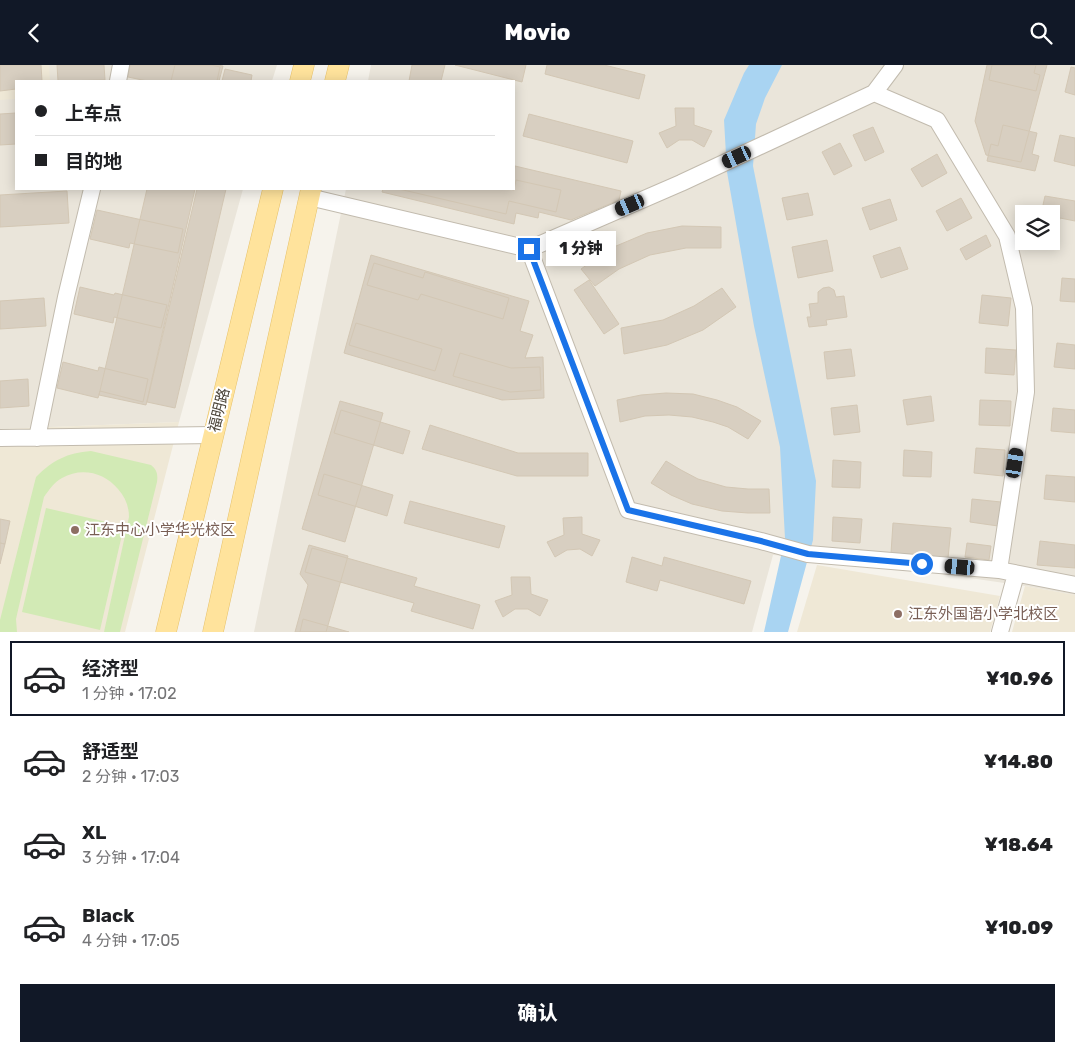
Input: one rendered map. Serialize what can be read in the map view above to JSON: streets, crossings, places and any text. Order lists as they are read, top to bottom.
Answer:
{
  "streets": {
    "main road": ["福明路"]
  },
  "places": ["江东中心小学华光校区", "江东外国语小学北校区"],
  "page": {
    "header": "Movio",
    "banner": ["上车点", "目的地"],
    "bubble": "1 分钟",
    "list": [
      {
        "name": "经济型",
        "note": "1 分钟 · 17:02",
        "value": "¥10.96"
      },
      {
        "name": "舒适型",
        "note": "2 分钟 · 17:03",
        "value": "¥14.80"
      },
      {
        "name": "XL",
        "note": "3 分钟 · 17:04",
        "value": "¥18.64"
      },
      {
        "name": "Black",
        "note": "4 分钟 · 17:05",
        "value": "¥10.09"
      }
    ],
    "buttons": "确认"
  }
}
